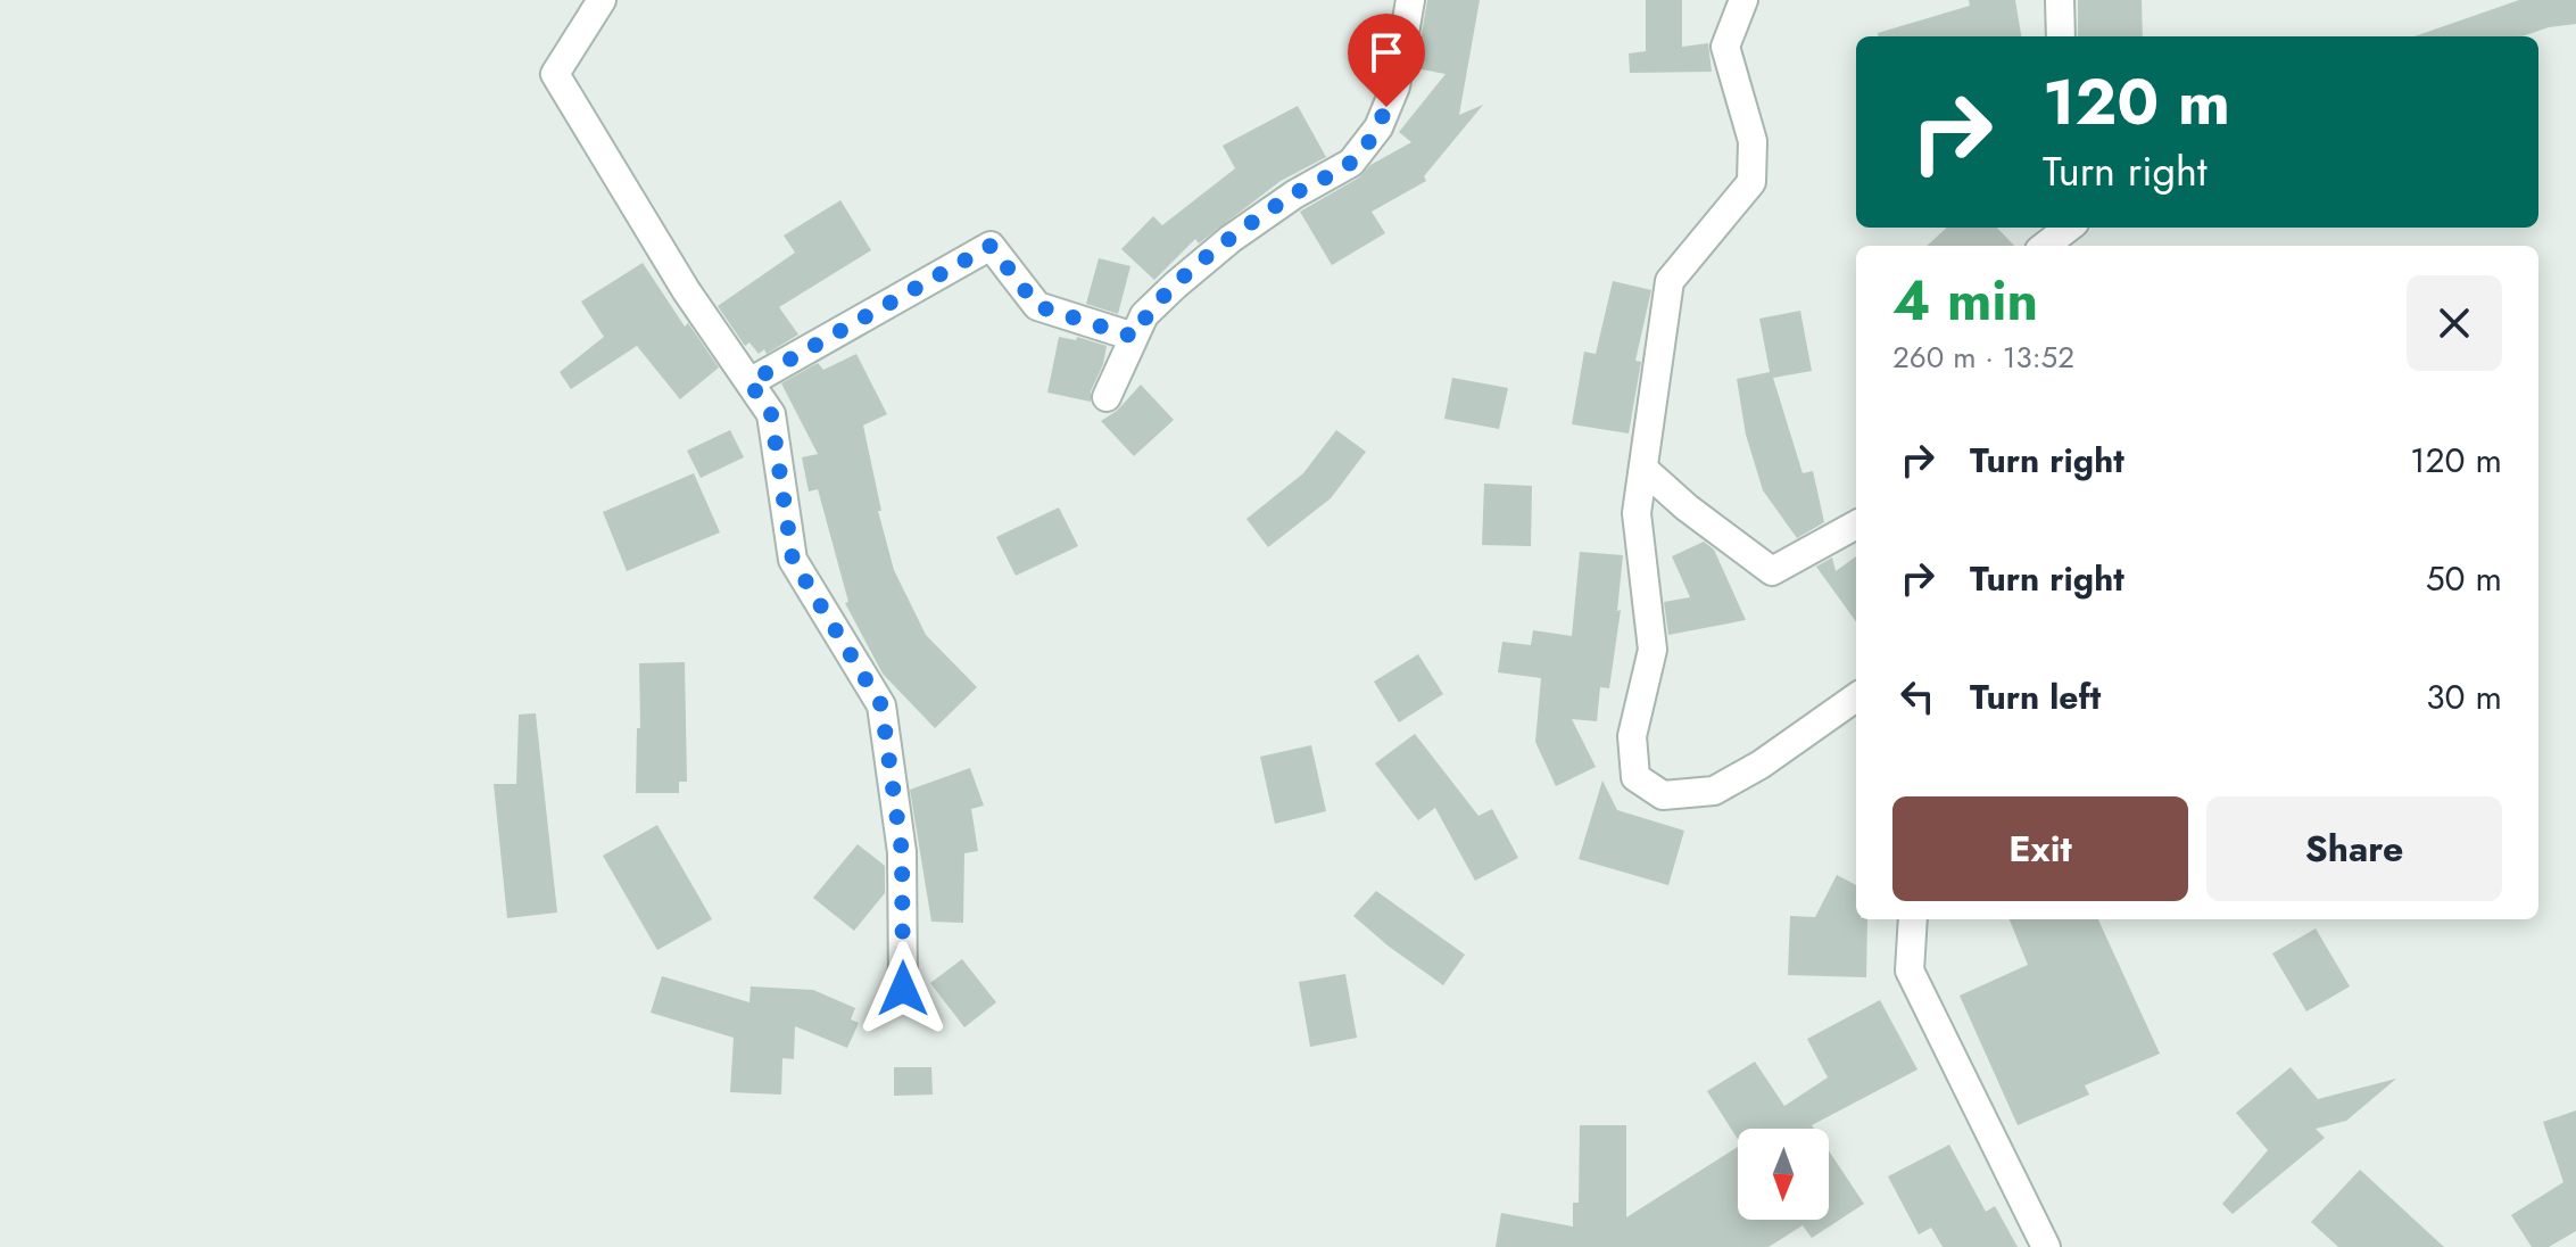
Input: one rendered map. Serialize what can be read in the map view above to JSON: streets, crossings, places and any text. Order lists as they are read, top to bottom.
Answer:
{
  "north": "bottom",
  "page": {
    "turn": ["120 m", "Turn right"],
    "heading": ["4 min", "260 m · 13:52"],
    "list": [
      {
        "name": "Turn right",
        "value": "120 m"
      },
      {
        "name": "Turn right",
        "value": "50 m"
      },
      {
        "name": "Turn left",
        "value": "30 m"
      }
    ],
    "buttons": ["Exit", "Share"]
  }
}
